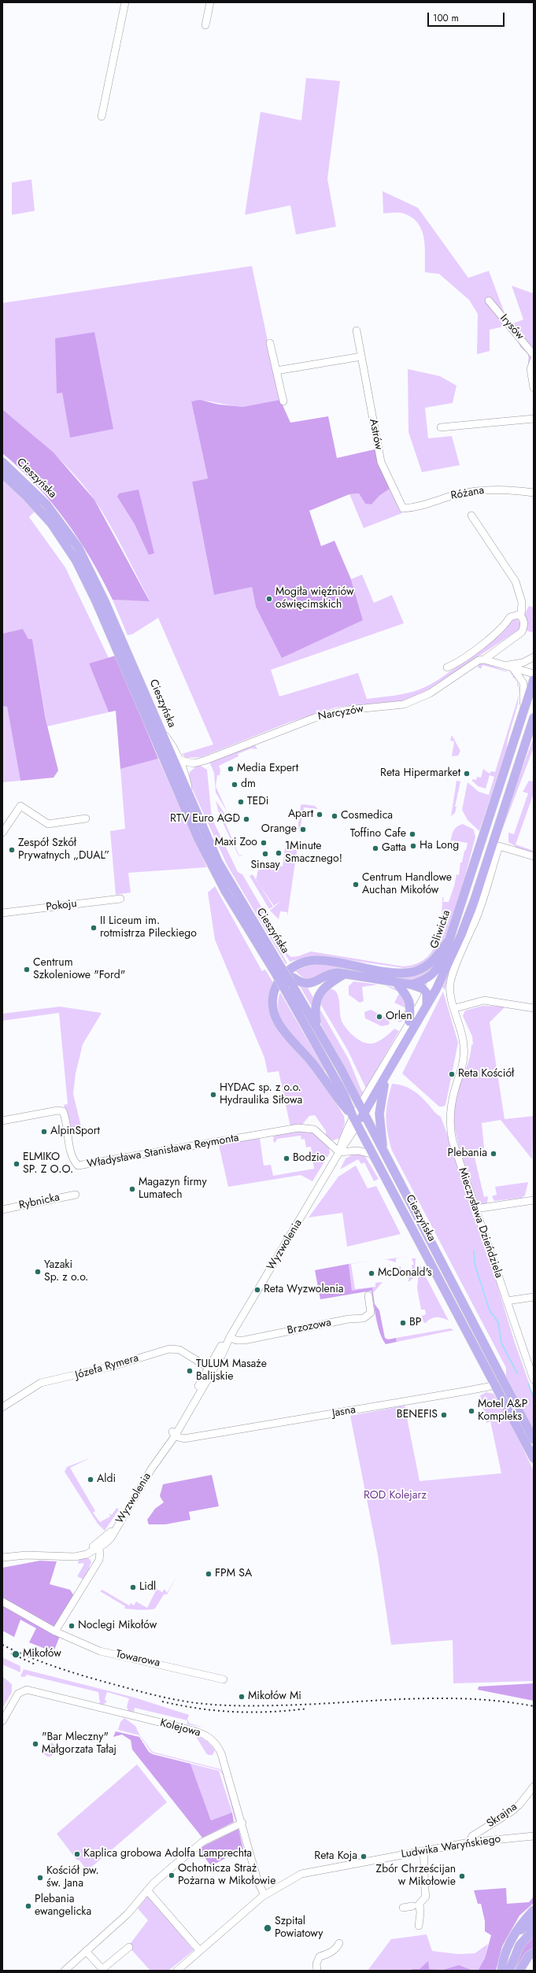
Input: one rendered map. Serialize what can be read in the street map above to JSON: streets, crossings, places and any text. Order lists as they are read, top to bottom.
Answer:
{
  "streets": {
    "main road": ["Cieszyńska", "Gliwicka"],
    "street": [
      "Irysów",
      "Astrów",
      "Różana",
      "Narcyzów",
      "Pokoju",
      "Władysława Stanisława Reymonta",
      "Rybnicka",
      "Mieczysława Dzieńdziela",
      "Wyzwolenia",
      "Brzozowa",
      "Józefa Rymera",
      "Jasna",
      "Towarowa",
      "Kolejowa",
      "Skrajna",
      "Ludwika Waryńskiego"
    ]
  },
  "crossings": [
    ["Astrów", "Różana"],
    ["Cieszyńska", "Gliwicka"],
    ["Cieszyńska", "Wyzwolenia"],
    ["Cieszyńska", "Jasna"],
    ["Gliwicka", "Wyzwolenia"],
    ["Władysława Stanisława Reymonta", "Wyzwolenia"],
    ["Wyzwolenia", "Brzozowa"],
    ["Wyzwolenia", "Józefa Rymera"],
    ["Wyzwolenia", "Jasna"],
    ["Kolejowa", "Ludwika Waryńskiego"],
    ["Skrajna", "Ludwika Waryńskiego"]
  ],
  "parks": ["ROD Kolejarz"],
  "places": [
    "Mogiła więźniów oświęcimskich",
    "Media Expert",
    "Reta Hipermarket",
    "dm",
    "TEDi",
    "Apart",
    "Cosmedica",
    "RTV Euro AGD",
    "Orange",
    "Toffino Cafe",
    "Maxi Zoo",
    "Ha Long",
    "Gatta",
    "Zespół Szkół Prywatnych „DUAL”",
    "1Minute Smacznego!",
    "Sinsay",
    "Centrum Handlowe Auchan Mikołów",
    "II Liceum im. rotmistrza Pileckiego",
    "Centrum Szkoleniowe \"Ford\"",
    "Orlen",
    "Reta Kościół",
    "HYDAC sp. z o.o. Hydraulika Siłowa",
    "AlpinSport",
    "Plebania",
    "Bodzio",
    "ELMIKO SP. Z O.O.",
    "Magazyn firmy Lumatech",
    "Yazaki Sp. z o.o.",
    "McDonald's",
    "Reta Wyzwolenia",
    "BP",
    "TULUM Masaże Balijskie",
    "Motel A&P Kompleks",
    "BENEFIS",
    "Aldi",
    "FPM SA",
    "Lidl",
    "Noclegi Mikołów",
    "Mikołów",
    "Mikołów Mi",
    "\"Bar Mleczny\" Małgorzata Tałaj",
    "Kaplica grobowa Adolfa Lamprechta",
    "Reta Koja",
    "Ochotnicza Straż Pożarna w Mikołowie",
    "Zbór Chrześcijan w Mikołowie",
    "Kościół pw. św. Jana",
    "Plebania ewangelicka",
    "Szpital Powiatowy"
  ],
  "scale_bar": "100 m"
}
